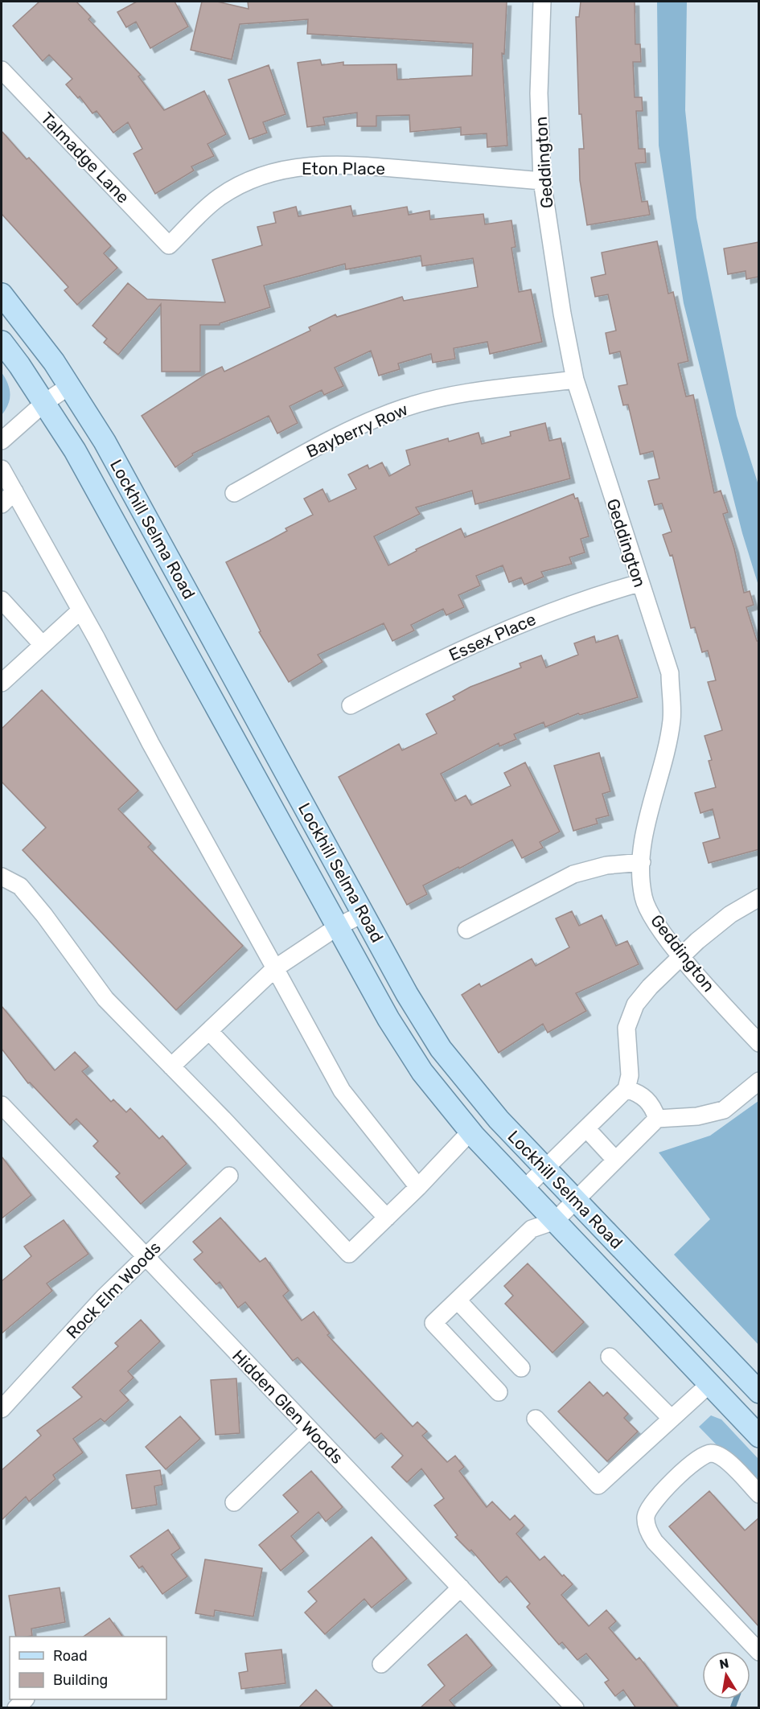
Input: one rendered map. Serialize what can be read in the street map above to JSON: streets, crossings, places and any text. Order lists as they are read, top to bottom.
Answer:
{
  "streets": {
    "main road": ["Lockhill Selma Road"],
    "street": [
      "Talmadge Lane",
      "Geddington",
      "Eton Place",
      "Bayberry Row",
      "Essex Place",
      "Rock Elm Woods",
      "Hidden Glen Woods"
    ]
  },
  "crossings": [
    ["Talmadge Lane", "Eton Place"],
    ["Geddington", "Eton Place"],
    ["Geddington", "Bayberry Row"],
    ["Geddington", "Essex Place"],
    ["Rock Elm Woods", "Hidden Glen Woods"]
  ],
  "legend": ["Road", "Building"],
  "north": "top"
}
